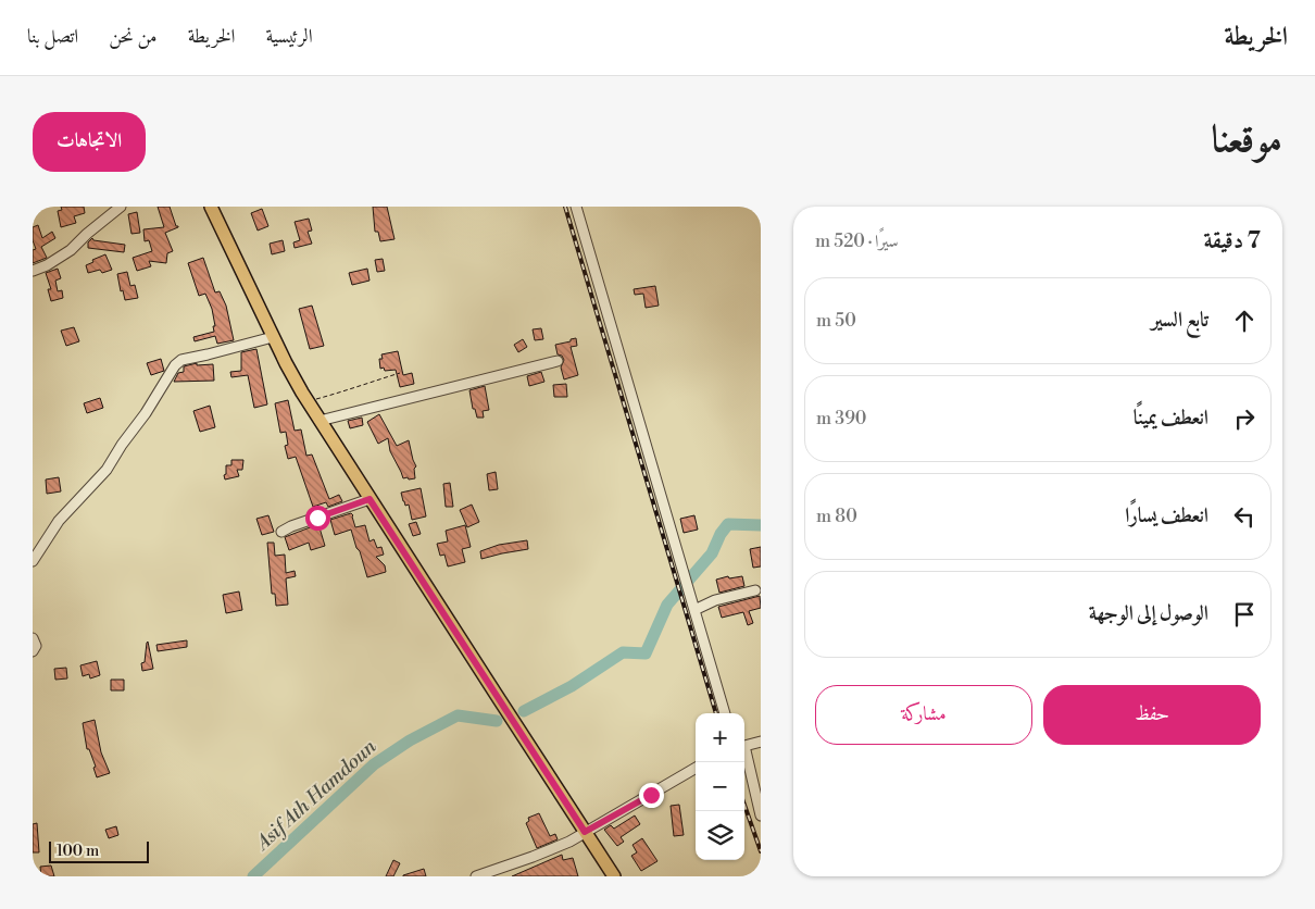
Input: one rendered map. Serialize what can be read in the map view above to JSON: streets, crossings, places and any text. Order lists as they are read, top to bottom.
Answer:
{
  "water": ["Asif Ath Hamdoun"],
  "scale_bar": "100 m",
  "page": {
    "header": "الخريطة",
    "nav": [
      "الرئيسية",
      "الخريطة",
      "من نحن",
      "اتصل بنا"
    ],
    "title": "موقعنا",
    "buttons": [
      "الاتجاهات",
      ["حفظ", "مشاركة"]
    ],
    "heading": ["7 دقيقة", "سيرًا · 520 m"],
    "list": [
      ["تابع السير", "50 m"],
      ["انعطف يمينًا", "390 m"],
      ["انعطف يسارًا", "80 m"],
      "الوصول إلى الوجهة"
    ],
    "map_buttons": ["+", "−"],
    "scale": "100 m"
  }
}
